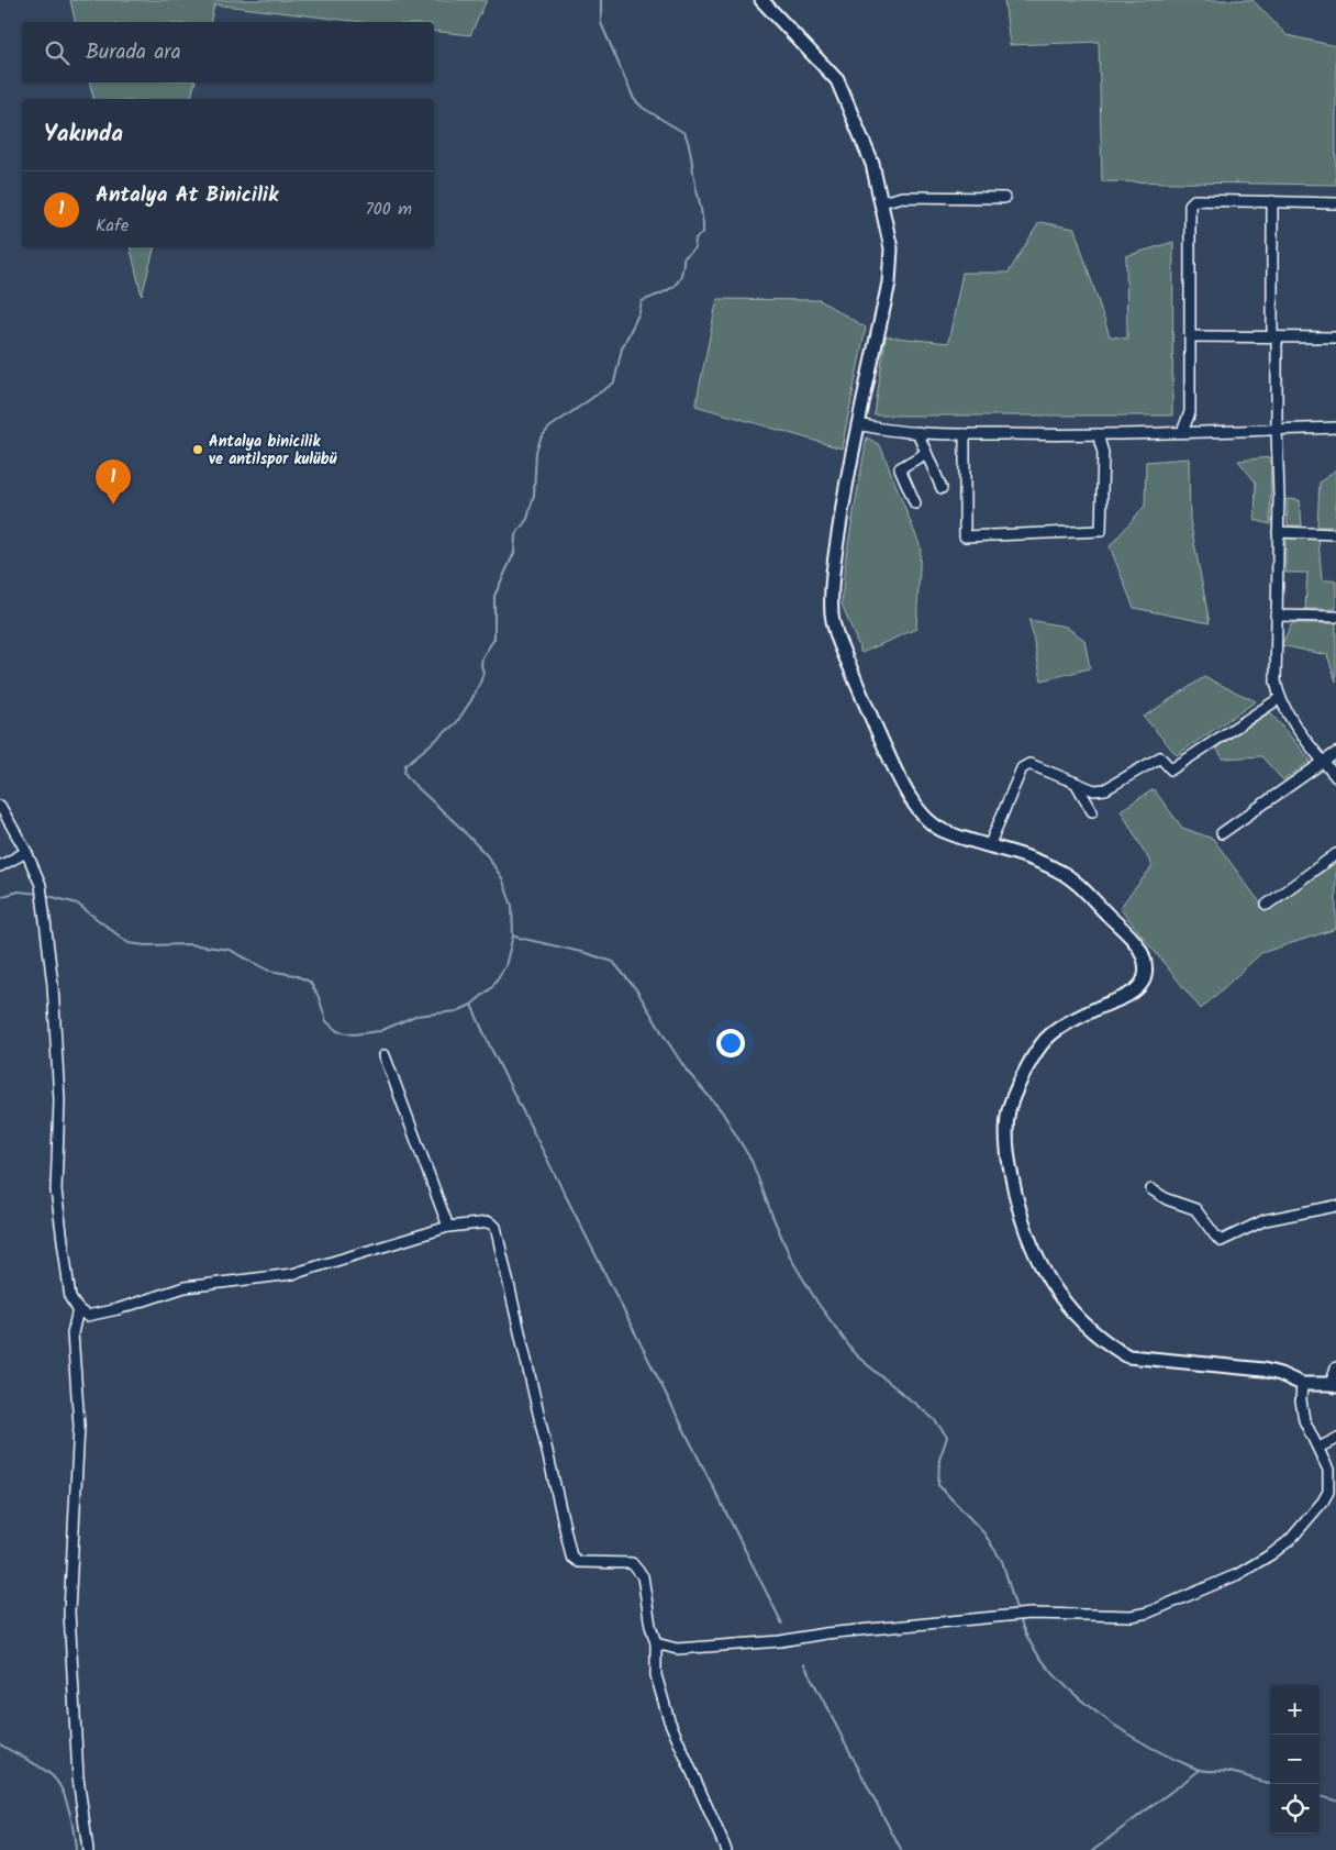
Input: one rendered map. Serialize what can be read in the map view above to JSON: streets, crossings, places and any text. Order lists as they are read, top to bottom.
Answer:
{
  "places": ["Antalya binicilik ve antilspor kulübü"],
  "page": {
    "search": "Burada ara",
    "heading": "Yakında",
    "list": [
      {
        "mark": "1",
        "name": "Antalya At Binicilik",
        "note": "Kafe",
        "value": "700 m"
      }
    ],
    "pins": "1",
    "map_buttons": ["+", "−"]
  }
}
